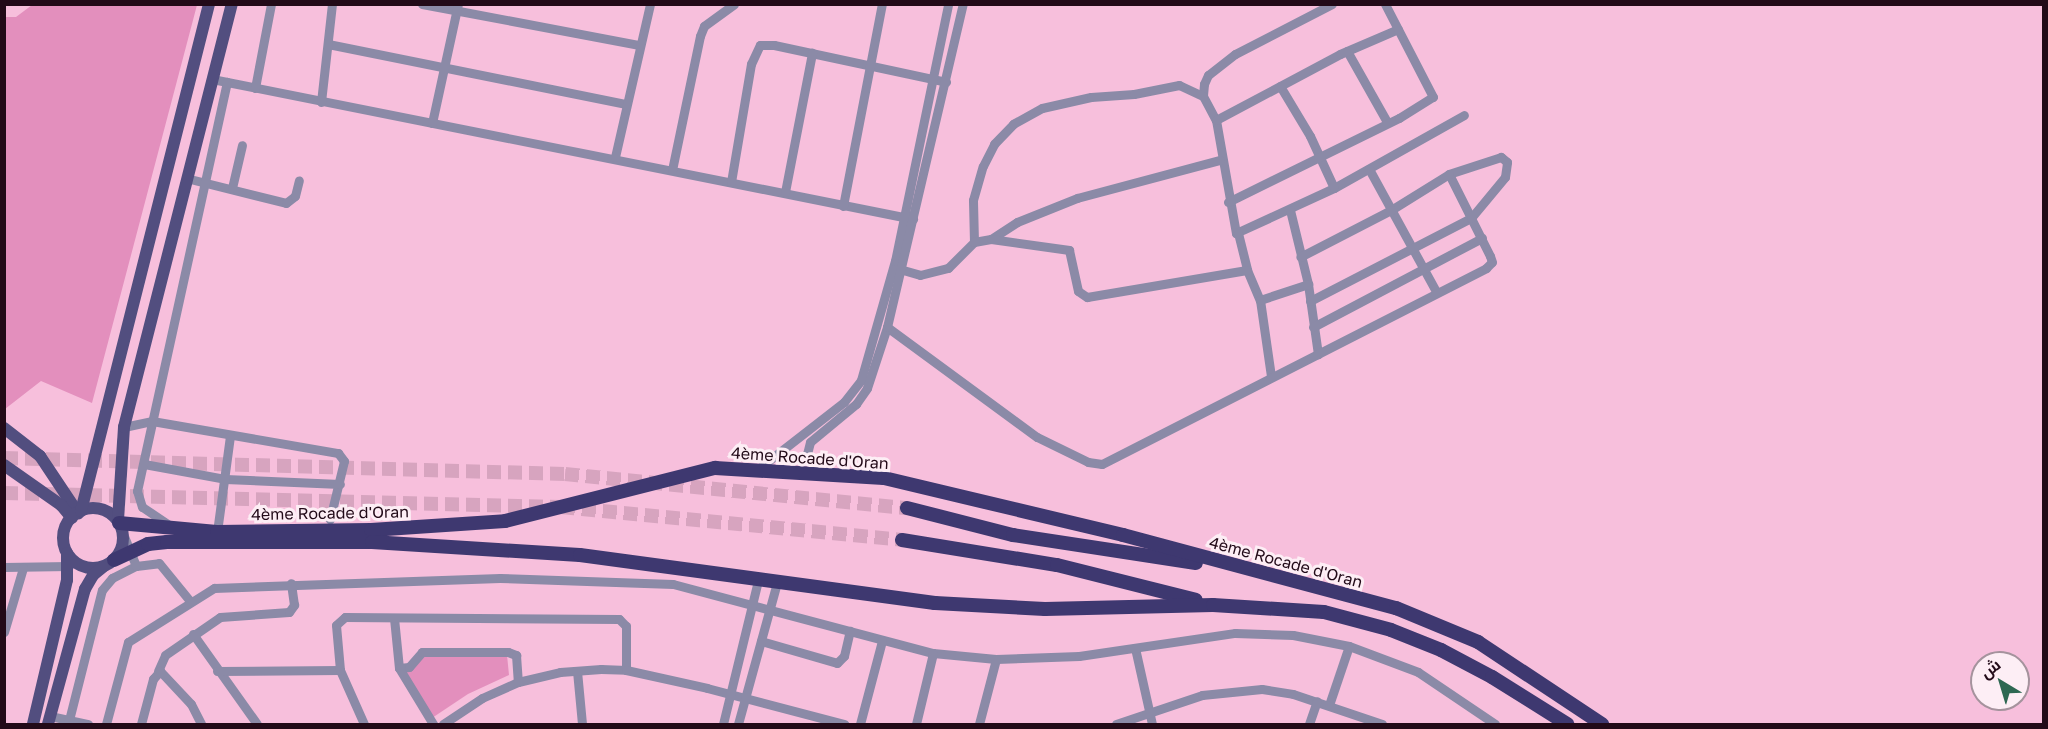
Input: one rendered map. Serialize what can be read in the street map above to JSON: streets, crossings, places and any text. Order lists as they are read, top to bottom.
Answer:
{
  "streets": {
    "highway": ["4ème Rocade d'Oran"]
  },
  "north": "top left"
}
